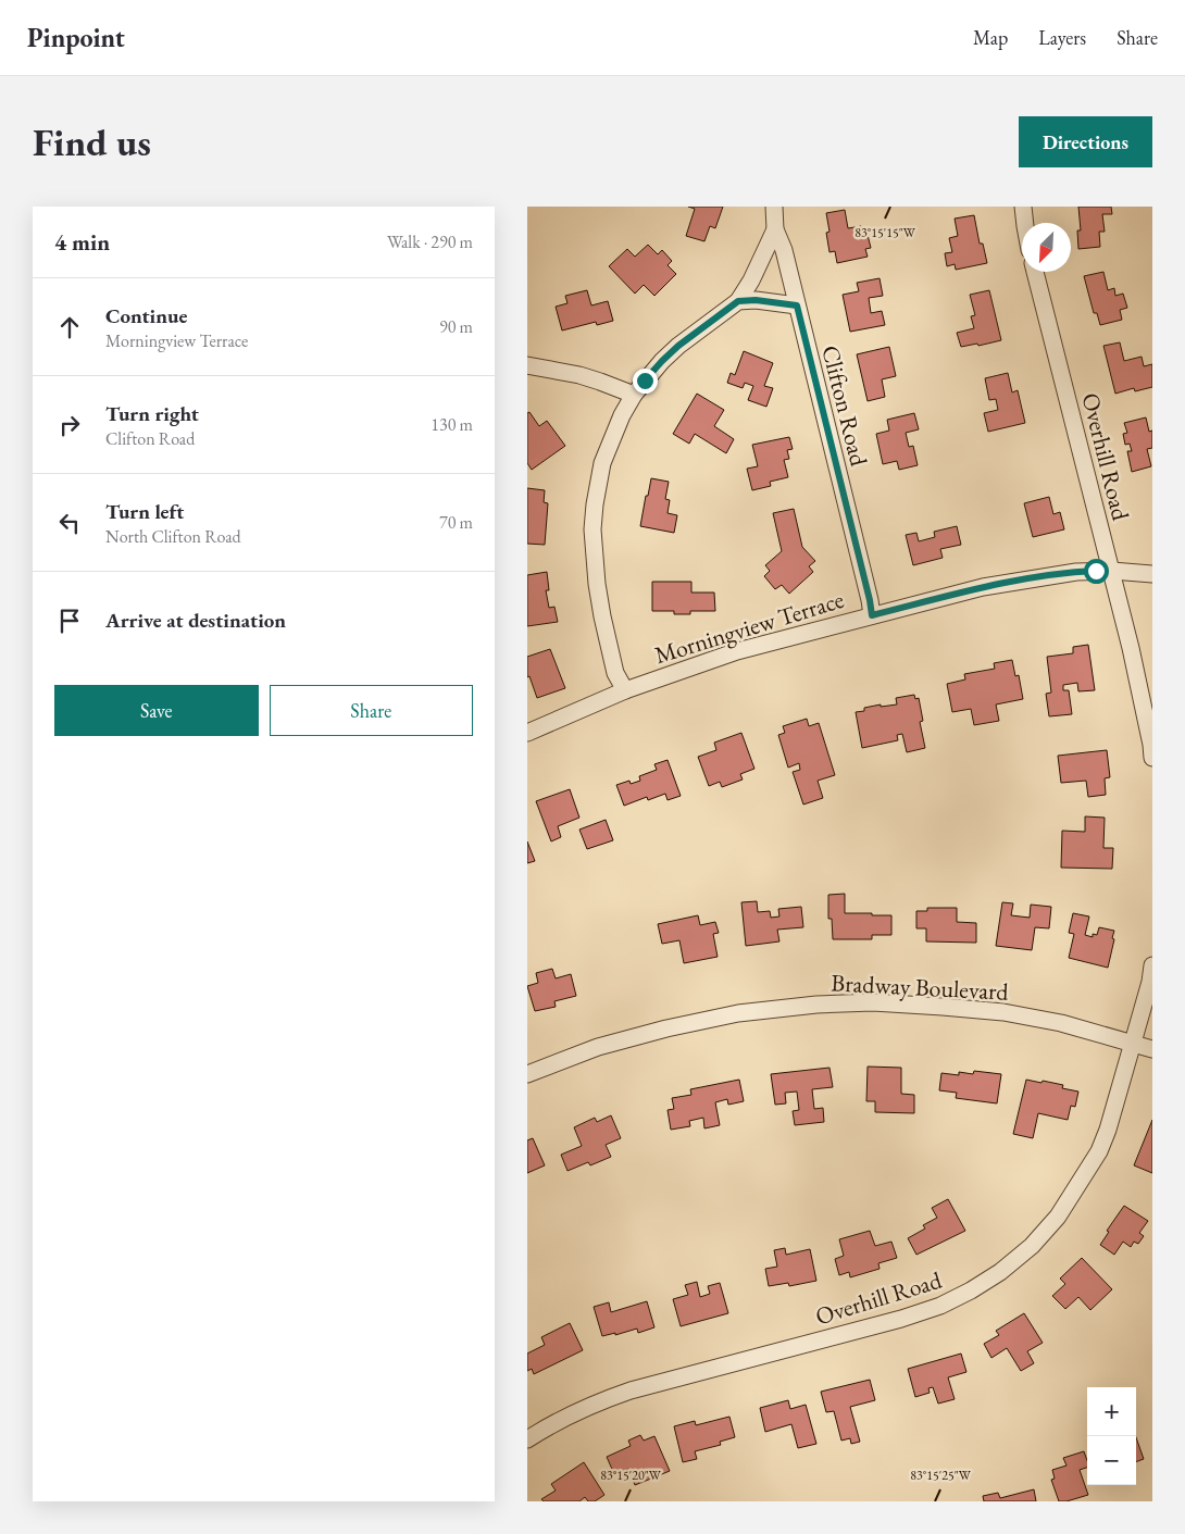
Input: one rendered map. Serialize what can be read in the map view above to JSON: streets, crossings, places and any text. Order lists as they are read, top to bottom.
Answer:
{
  "streets": {
    "street": [
      "Clifton Road",
      "Overhill Road",
      "Morningview Terrace",
      "Bradway Boulevard"
    ]
  },
  "crossings": [
    ["Clifton Road", "Morningview Terrace"],
    ["Overhill Road", "Morningview Terrace"],
    ["Overhill Road", "Bradway Boulevard"]
  ],
  "north": "bottom left",
  "page": {
    "header": "Pinpoint",
    "nav": ["Map", "Layers", "Share"],
    "buttons": [
      "Directions",
      ["Save", "Share"]
    ],
    "title": "Find us",
    "heading": ["4 min", "Walk · 290 m"],
    "list": [
      ["Continue", "Morningview Terrace", "90 m"],
      ["Turn right", "Clifton Road", "130 m"],
      ["Turn left", "North Clifton Road", "70 m"],
      "Arrive at destination"
    ],
    "map_buttons": ["+", "−"]
  },
  "coordinates": ["83°15'15\"W", "83°15'20\"W", "83°15'25\"W"]
}
